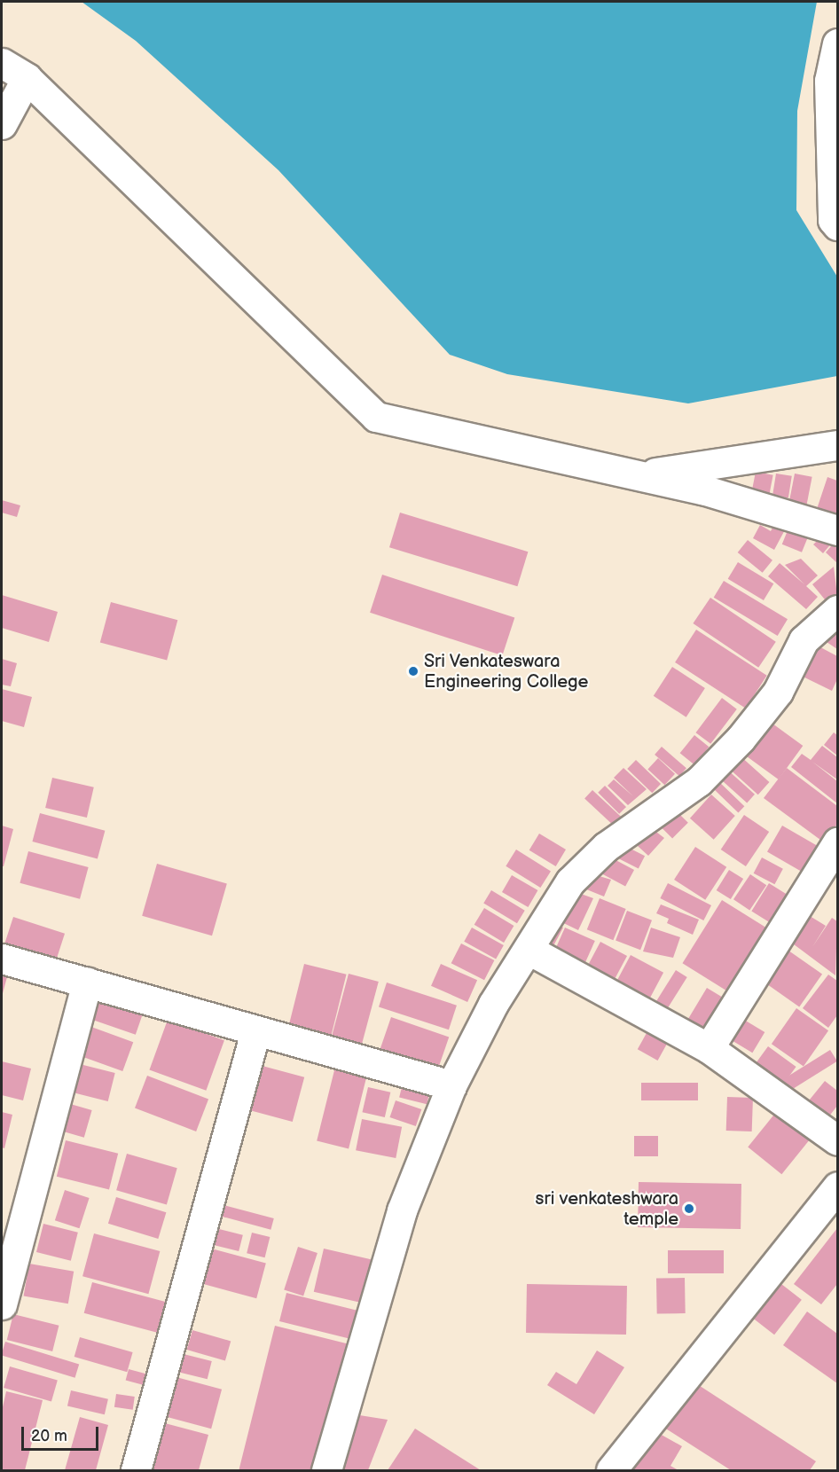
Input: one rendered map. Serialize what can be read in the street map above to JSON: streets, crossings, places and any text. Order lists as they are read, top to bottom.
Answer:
{
  "places": ["Sri Venkateswara Engineering College", "sri venkateshwara temple"],
  "scale_bar": "20 m"
}
